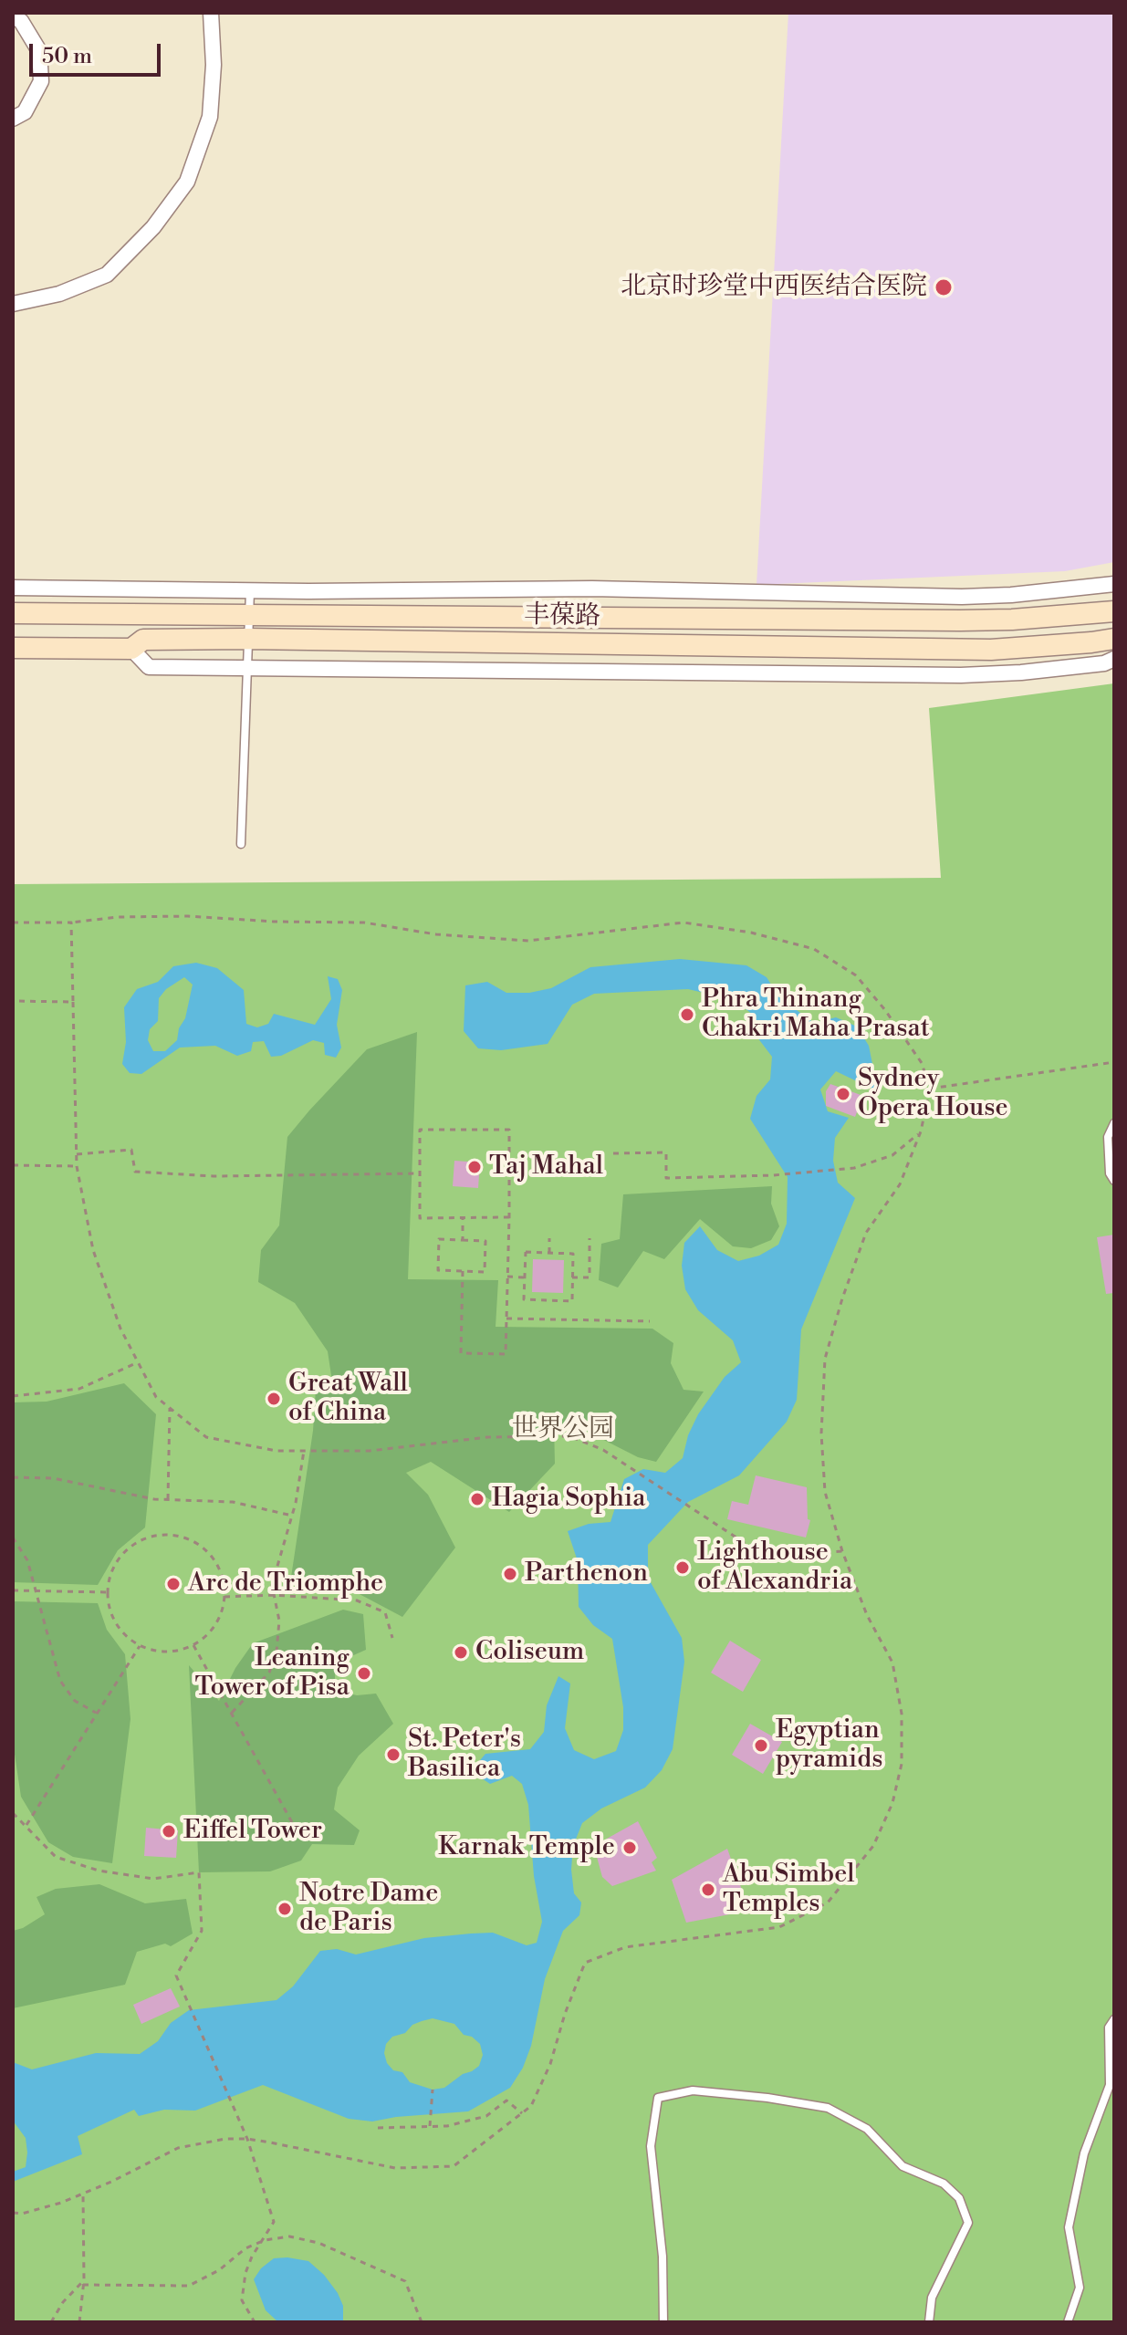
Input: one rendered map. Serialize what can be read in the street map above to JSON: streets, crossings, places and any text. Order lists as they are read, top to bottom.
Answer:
{
  "streets": {
    "main road": ["丰葆路"]
  },
  "parks": ["世界公园"],
  "places": [
    "北京时珍堂中西医结合医院",
    "Phra Thinang Chakri Maha Prasat",
    "Sydney Opera House",
    "Taj Mahal",
    "Great Wall of China",
    "Hagia Sophia",
    "Lighthouse of Alexandria",
    "Parthenon",
    "Arc de Triomphe",
    "Coliseum",
    "Leaning Tower of Pisa",
    "Egyptian pyramids",
    "St. Peter's Basilica",
    "Eiffel Tower",
    "Karnak Temple",
    "Abu Simbel Temples",
    "Notre Dame de Paris"
  ],
  "scale_bar": "50 m"
}
